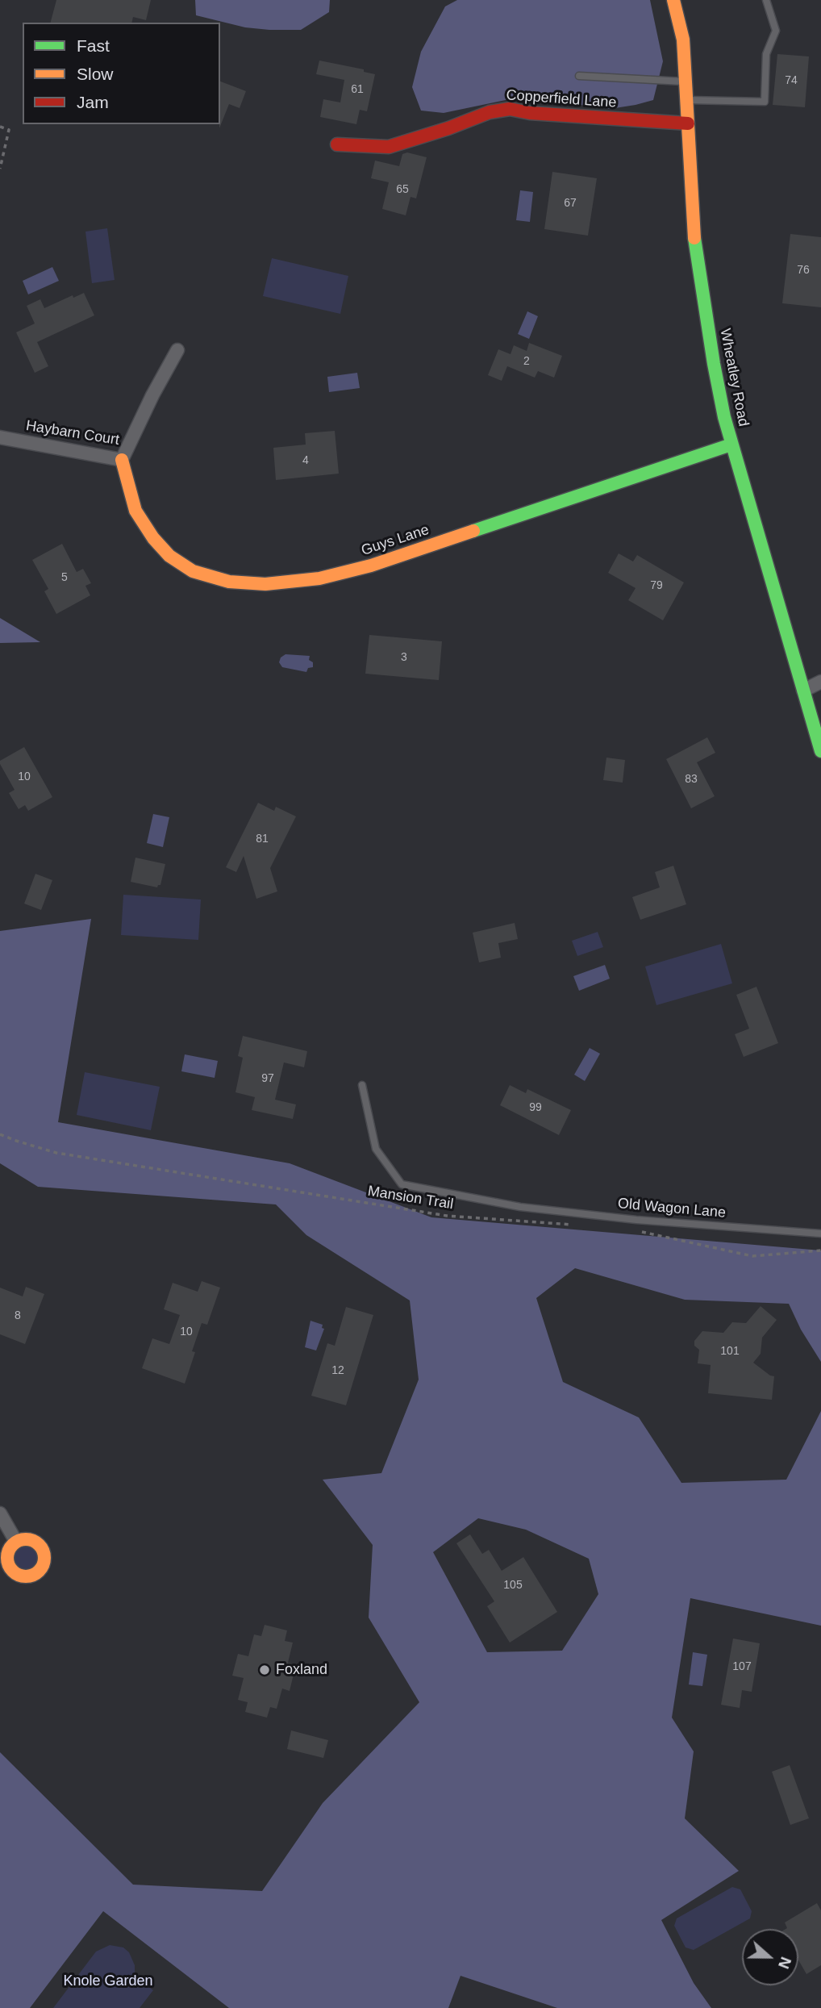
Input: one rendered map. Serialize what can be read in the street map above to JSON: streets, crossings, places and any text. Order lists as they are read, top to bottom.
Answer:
{
  "streets": {
    "street": [
      "Copperfield Lane",
      "Wheatley Road",
      "Haybarn Court",
      "Guys Lane"
    ],
    "lane": ["Old Wagon Lane"],
    "path": ["Mansion Trail"]
  },
  "crossings": [
    ["Copperfield Lane", "Wheatley Road"],
    ["Wheatley Road", "Guys Lane"],
    ["Haybarn Court", "Guys Lane"]
  ],
  "parks": ["Knole Garden"],
  "places": ["Foxland"],
  "house_numbers": [
    "74",
    "61",
    "65",
    "67",
    "76",
    "2",
    "4",
    "5",
    "79",
    "3",
    "10",
    "83",
    "81",
    "97",
    "99",
    "8",
    "10",
    "101",
    "12",
    "105",
    "107"
  ],
  "legend": ["Fast", "Slow", "Jam"],
  "north": "right"
}
